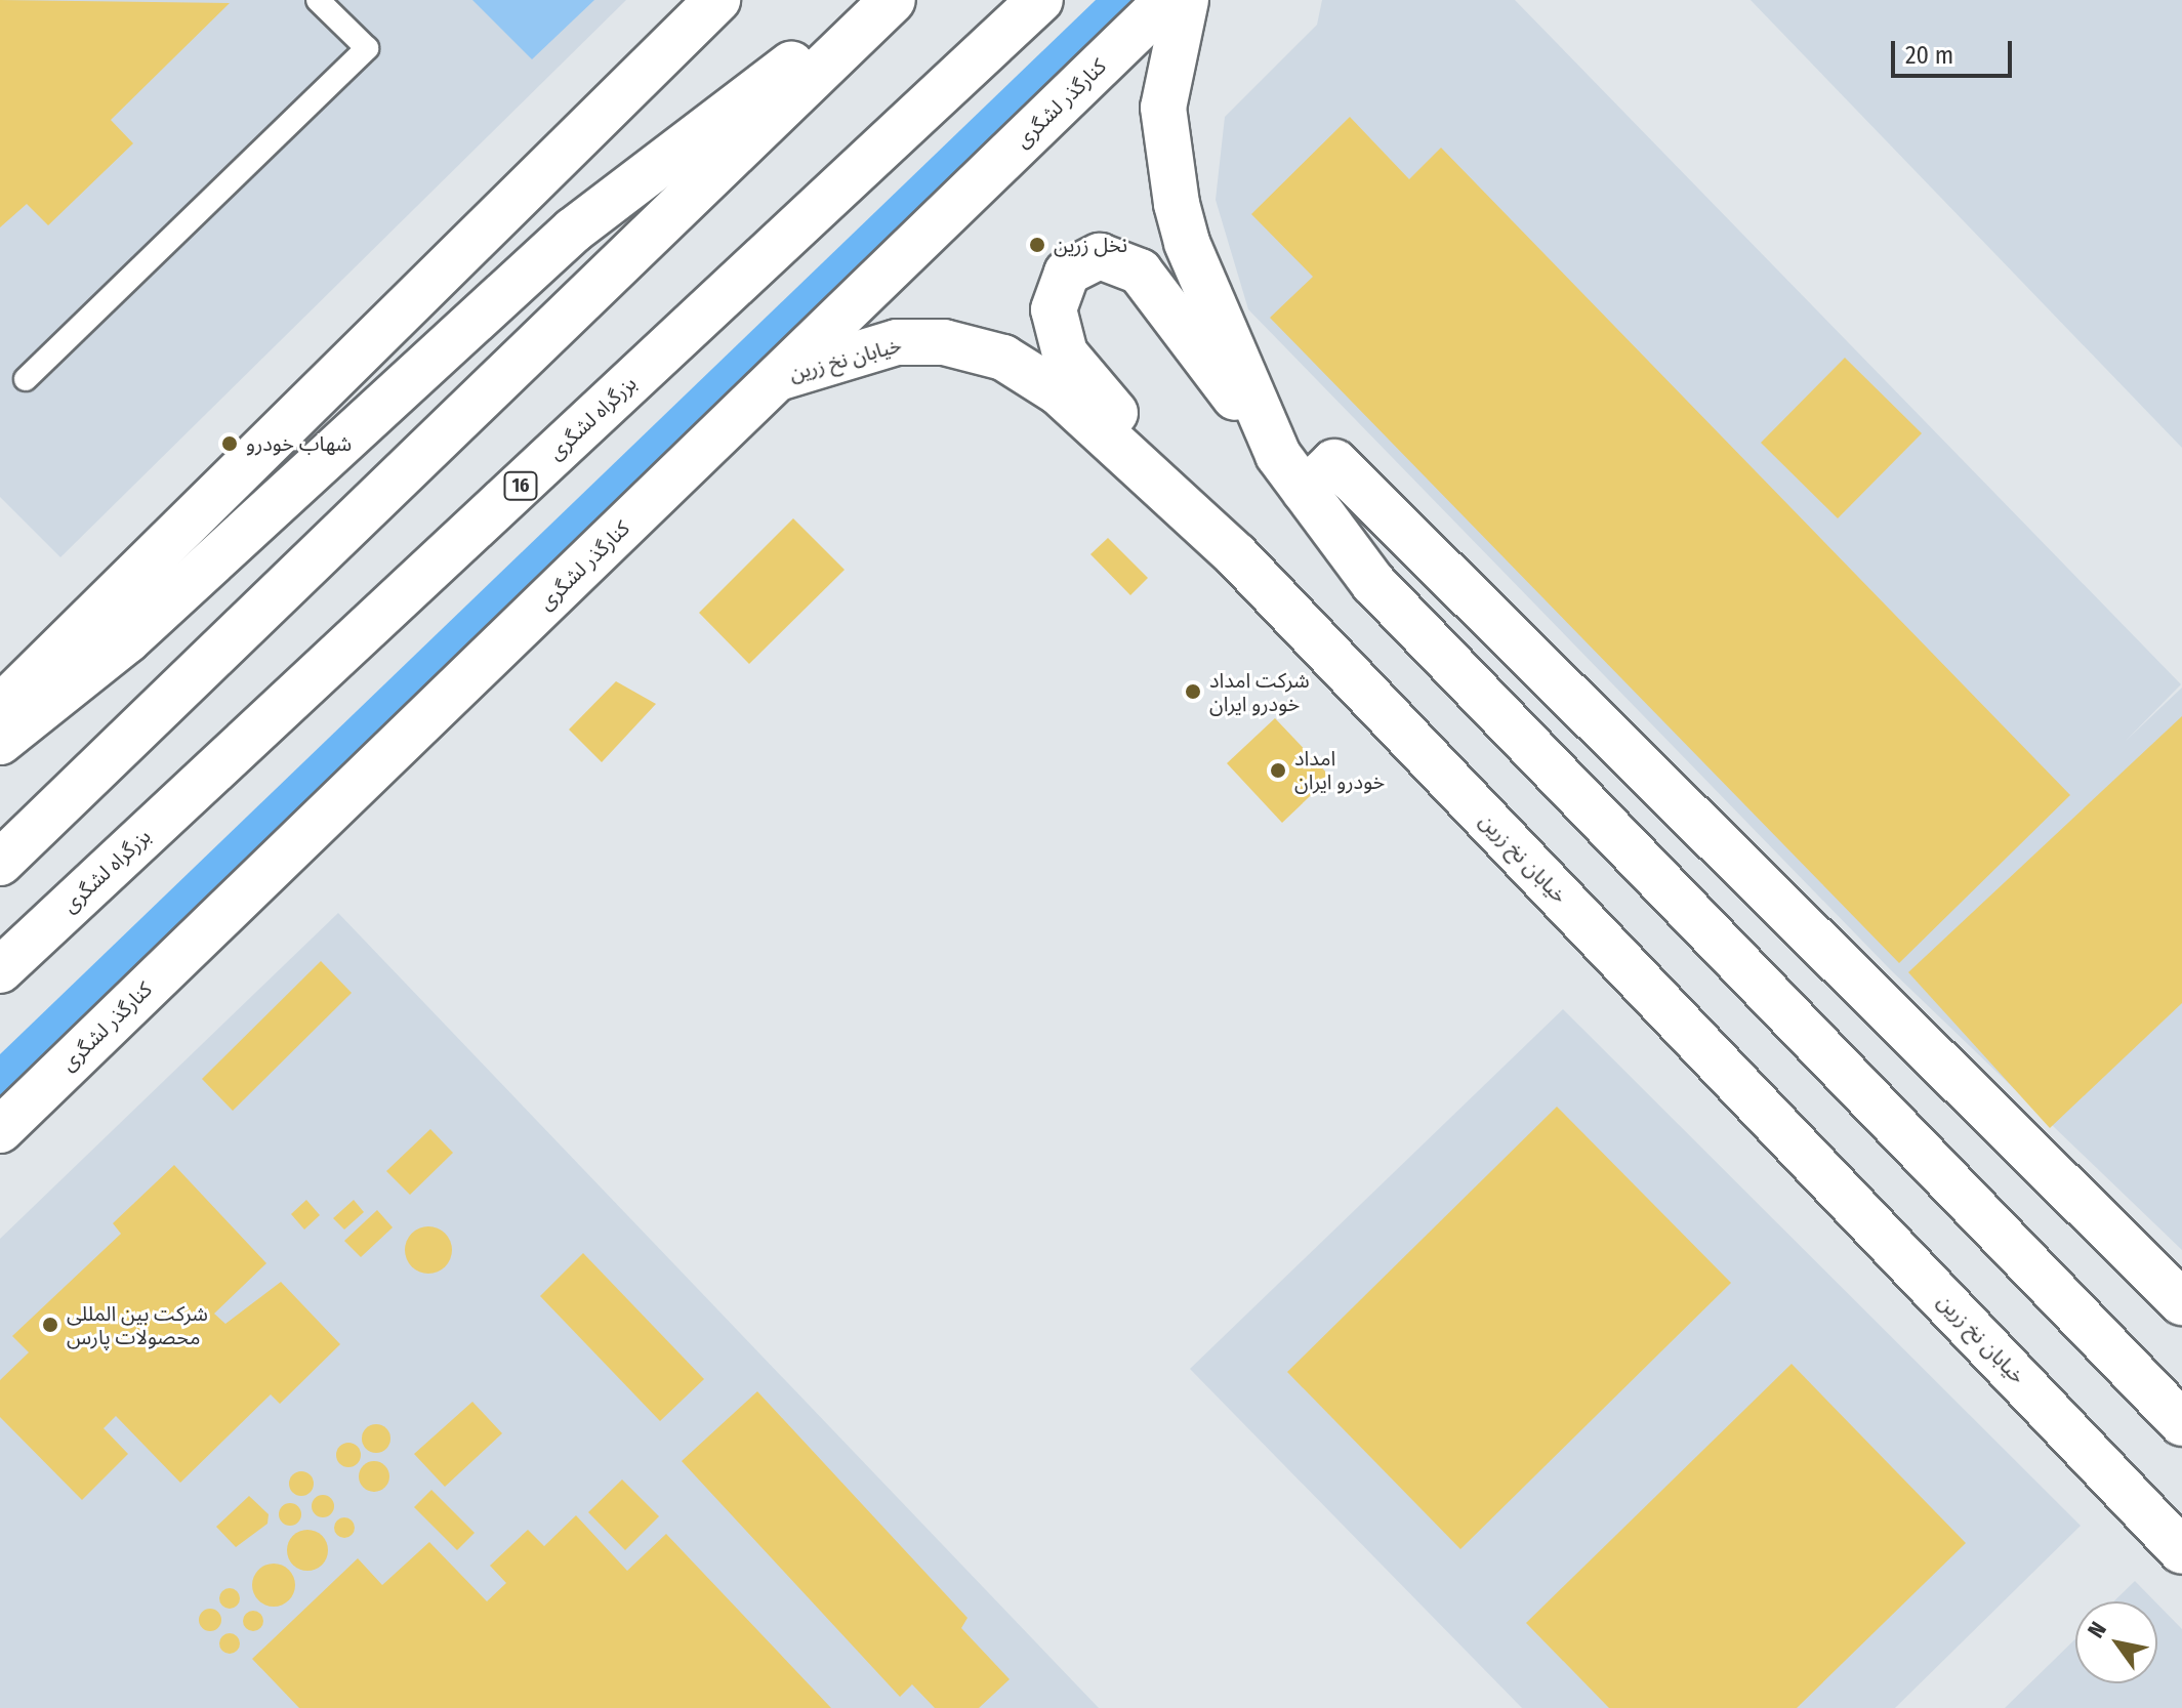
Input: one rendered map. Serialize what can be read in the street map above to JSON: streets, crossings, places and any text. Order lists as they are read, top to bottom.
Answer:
{
  "streets": {
    "main road": [
      "کنارگذر لشگری",
      "خیابان نخ زرین",
      "بزرگراه لشگری",
      "16"
    ]
  },
  "crossings": [
    ["کنارگذر لشگری", "خیابان نخ زرین"]
  ],
  "places": [
    "نخل زرین",
    "شهاب خودرو",
    "شرکت امداد خودرو ایران",
    "امداد خودرو ایران",
    "شرکت بین المللی محصولات پارس"
  ],
  "scale_bar": "20 m",
  "north": "top left"
}
